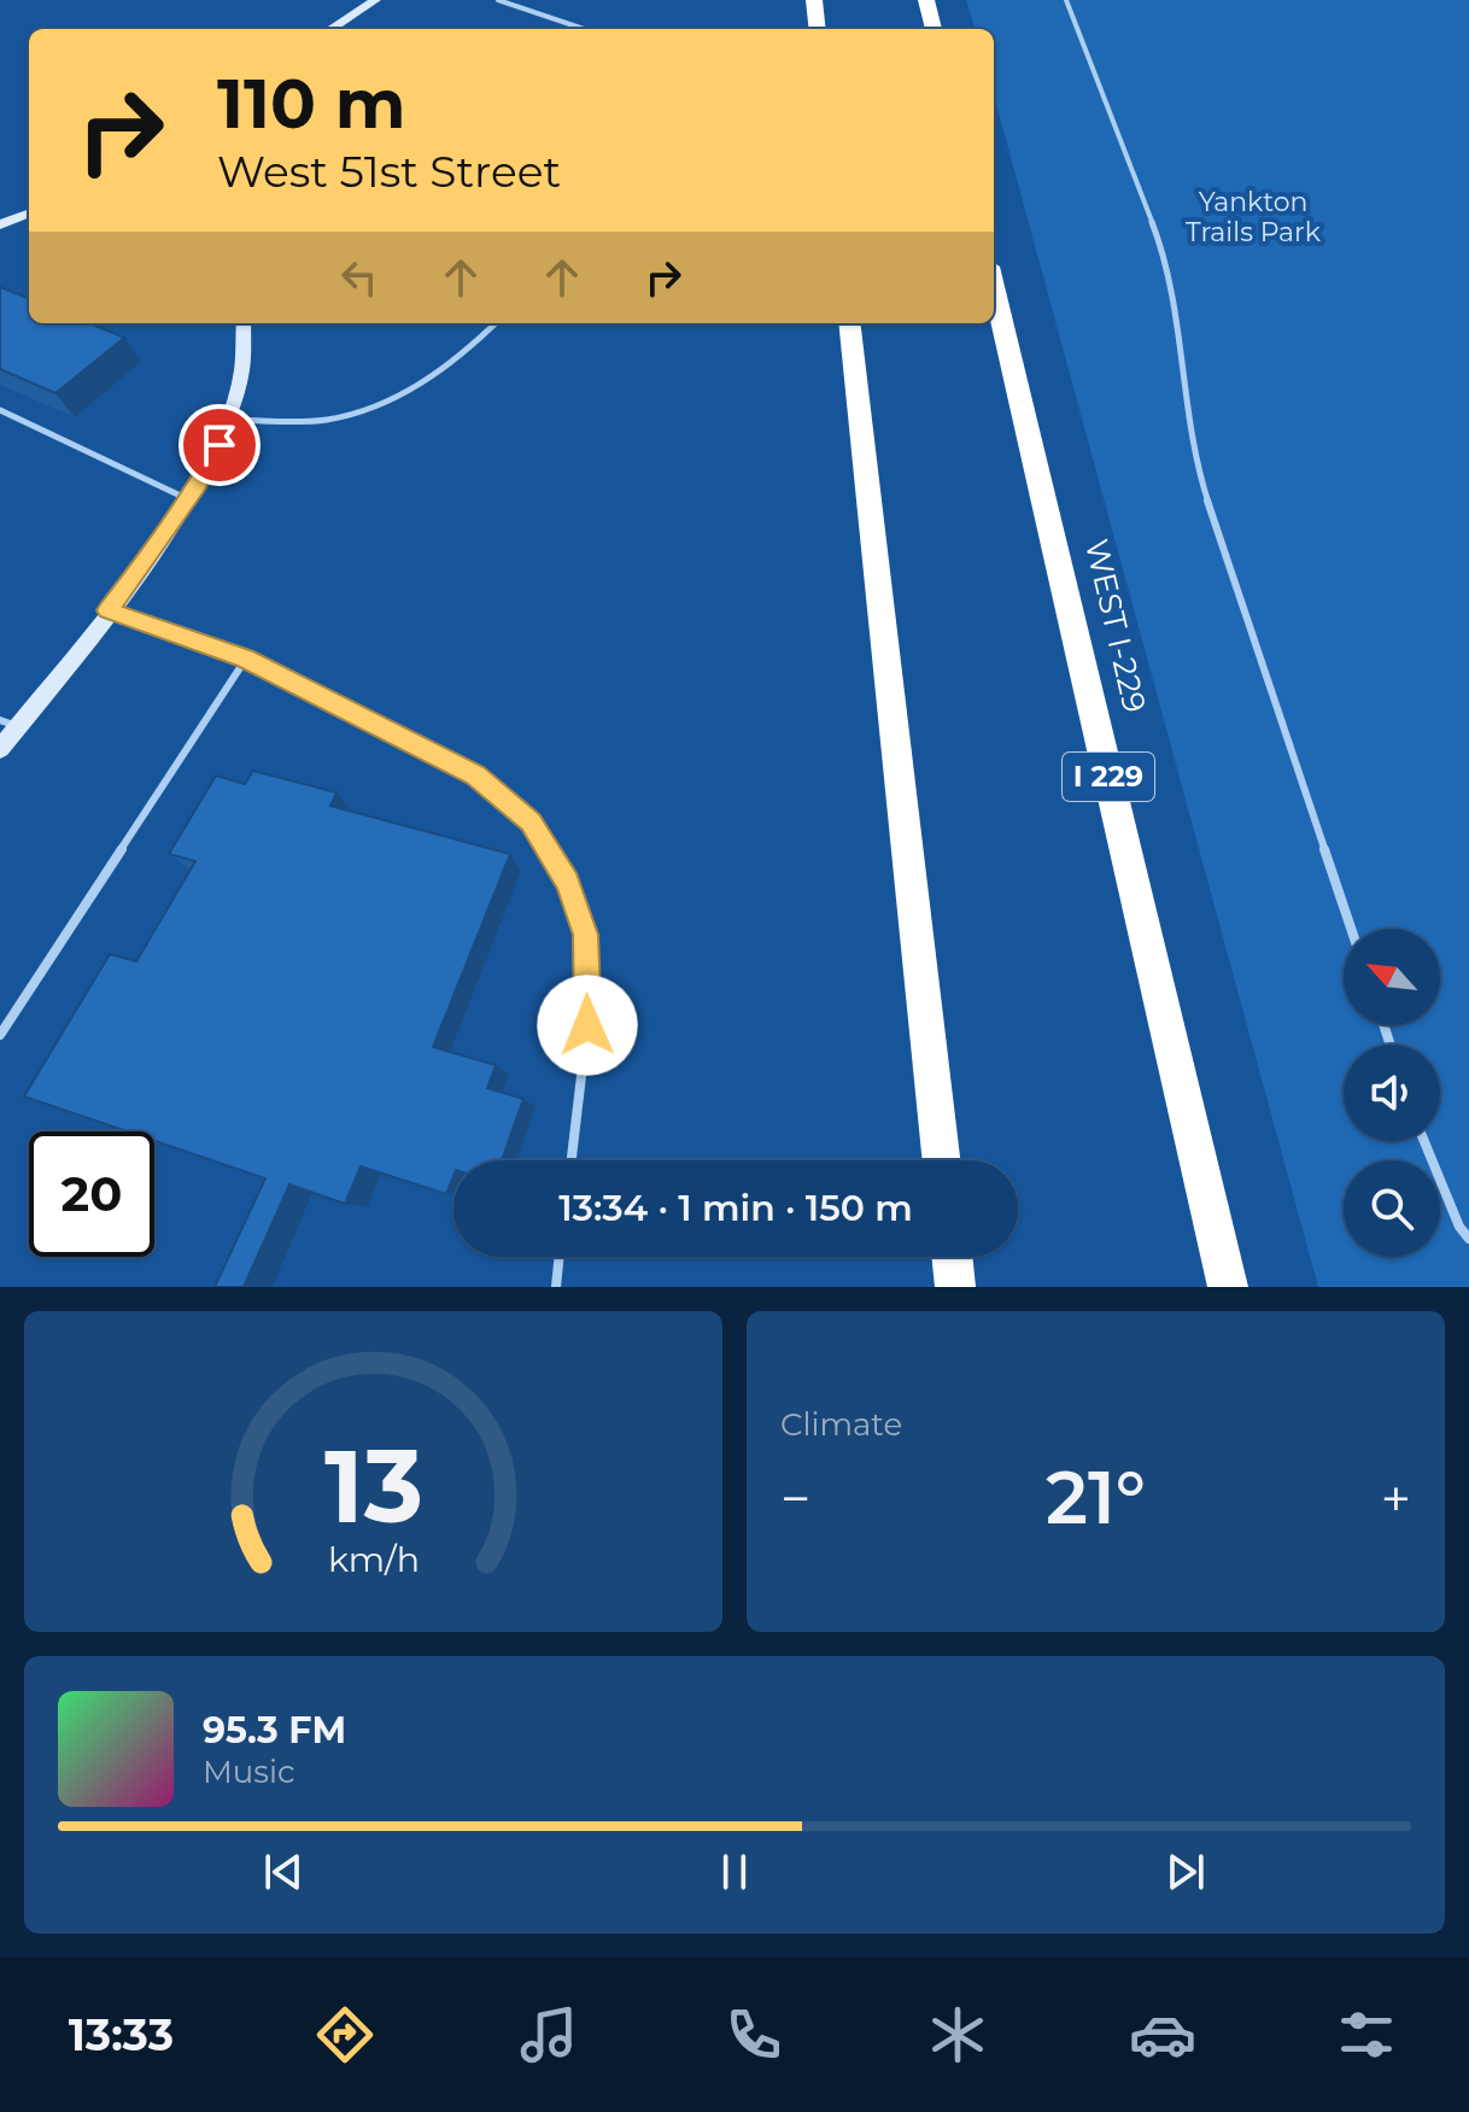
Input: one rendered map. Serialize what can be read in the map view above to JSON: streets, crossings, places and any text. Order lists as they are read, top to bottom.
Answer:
{
  "streets": {
    "highway": ["WEST I-229", "I 229"]
  },
  "parks": ["Yankton Trails Park"],
  "north": "top left",
  "page": {
    "turn": ["110 m", "West 51st Street"],
    "limit": "20",
    "trip": "13:34 · 1 min · 150 m",
    "tile": "Climate",
    "heat": ["−", "21°", "+"],
    "song": ["95.3 FM", "Music"],
    "tabs": "13:33",
    "gauge": ["13", "km/h"]
  }
}
